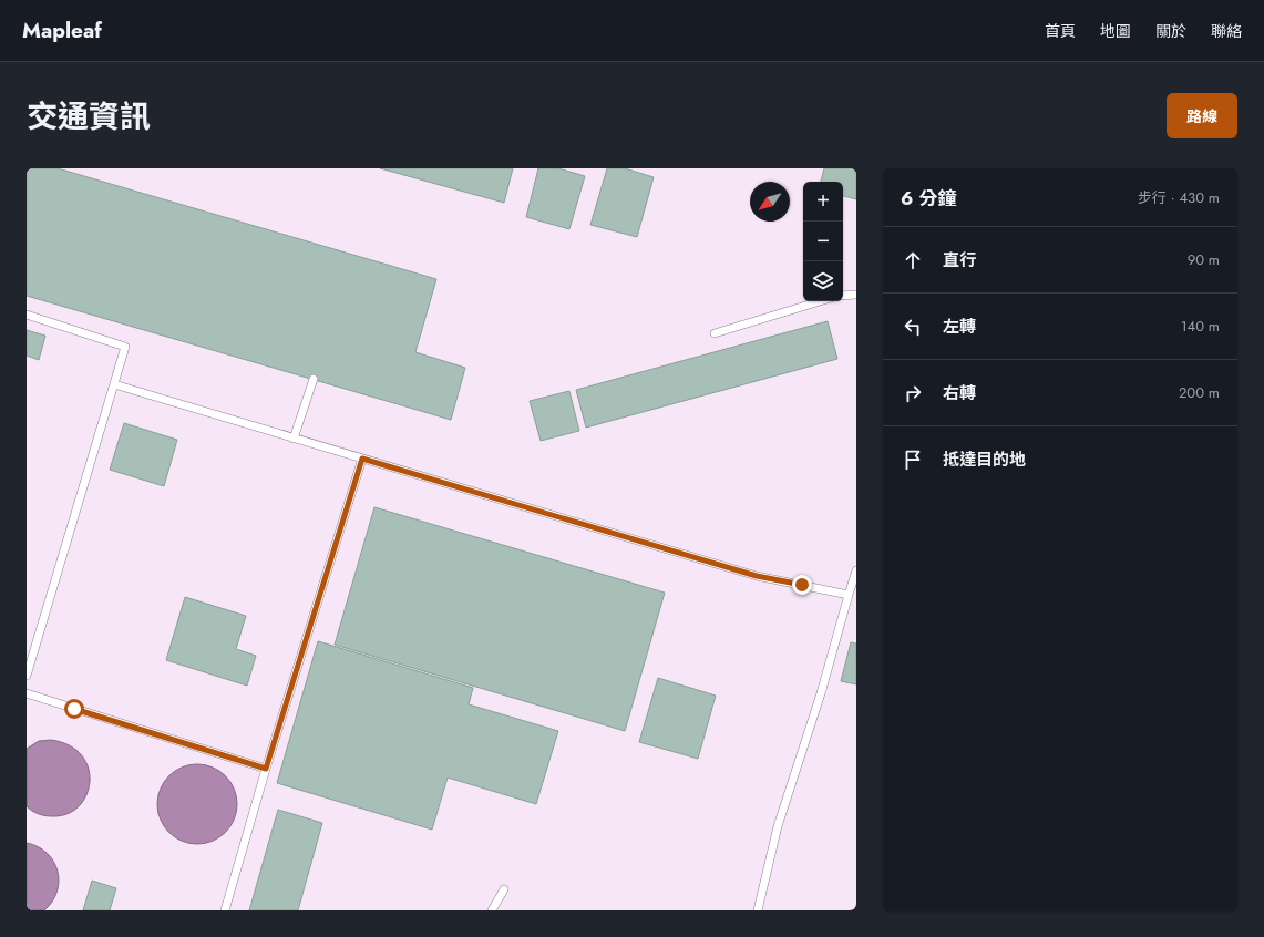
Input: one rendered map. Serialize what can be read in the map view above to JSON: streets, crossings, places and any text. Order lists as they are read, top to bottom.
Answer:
{
  "north": "bottom left",
  "page": {
    "header": "Mapleaf",
    "nav": [
      "首頁",
      "地圖",
      "關於",
      "聯絡"
    ],
    "title": "交通資訊",
    "buttons": "路線",
    "heading": ["6 分鐘", "步行 · 430 m"],
    "map_buttons": ["+", "−"],
    "list": [
      ["直行", "90 m"],
      ["左轉", "140 m"],
      ["右轉", "200 m"],
      "抵達目的地"
    ]
  }
}
